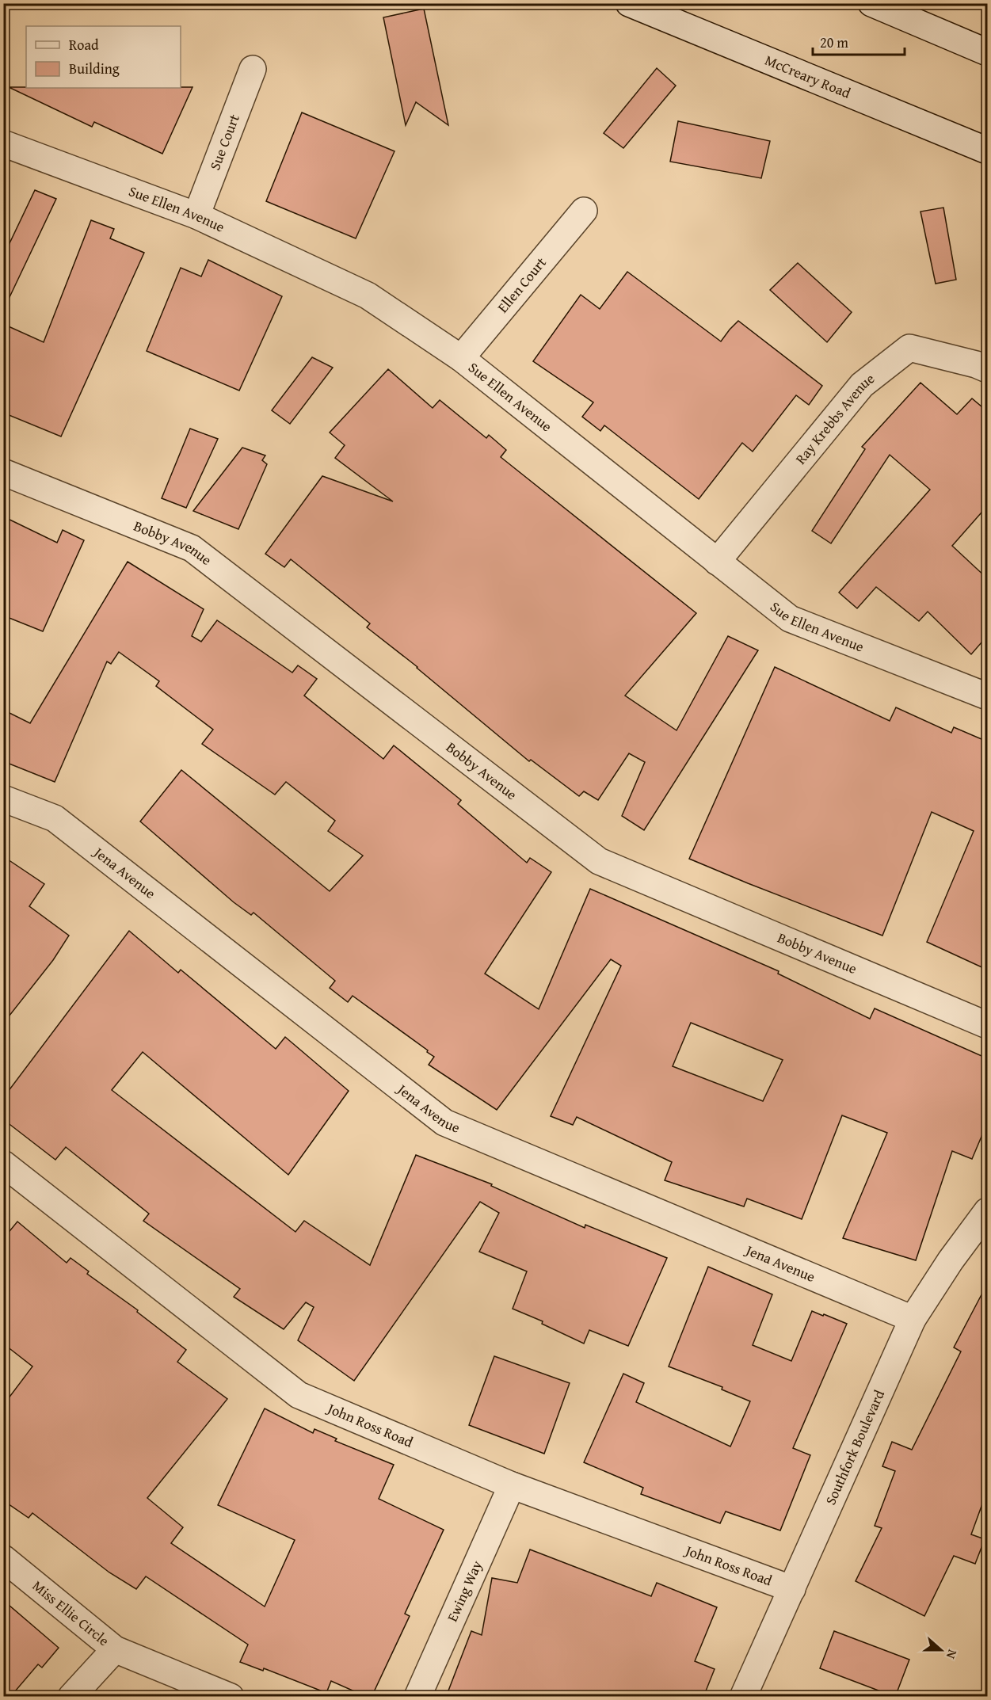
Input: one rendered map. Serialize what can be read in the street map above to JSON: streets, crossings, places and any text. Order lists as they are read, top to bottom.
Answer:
{
  "streets": {
    "street": [
      "McCreary Road",
      "Sue Court",
      "Sue Ellen Avenue",
      "Ellen Court",
      "Ray Krebbs Avenue",
      "Bobby Avenue",
      "Jena Avenue",
      "John Ross Road",
      "Southfork Boulevard",
      "Ewing Way",
      "Miss Ellie Circle"
    ]
  },
  "crossings": [
    ["Sue Court", "Sue Ellen Avenue"],
    ["Sue Ellen Avenue", "Ellen Court"],
    ["Sue Ellen Avenue", "Ray Krebbs Avenue"],
    ["Jena Avenue", "Southfork Boulevard"],
    ["John Ross Road", "Southfork Boulevard"],
    ["John Ross Road", "Ewing Way"]
  ],
  "legend": ["Road", "Building"],
  "scale_bar": "20 m",
  "north": "right"
}
